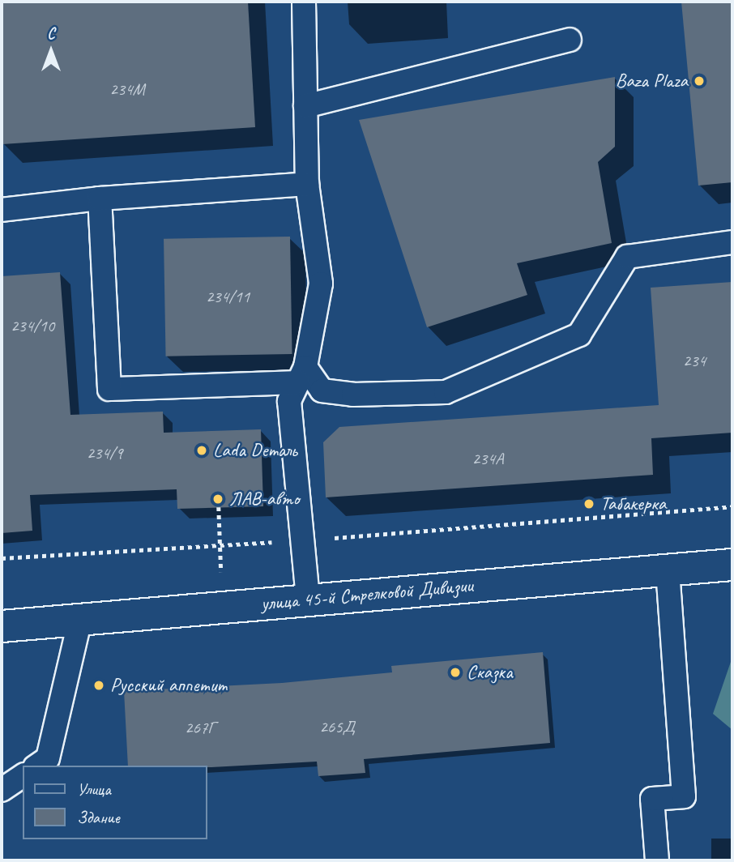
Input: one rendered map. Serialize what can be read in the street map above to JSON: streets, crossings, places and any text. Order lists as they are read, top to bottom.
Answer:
{
  "streets": {
    "main road": ["улица 45-й Стрелковой Дивизии"]
  },
  "places": [
    "Baza Plaza",
    "Lada Dеталь",
    "ЛАВ-авто",
    "Табакерка",
    "Сказка",
    "Русский аппетит"
  ],
  "house_numbers": [
    "234М",
    "234/11",
    "234/10",
    "234",
    "234/9",
    "234А",
    "265Д",
    "267Г"
  ],
  "legend": ["Улица", "Здание"],
  "north": "top"
}
